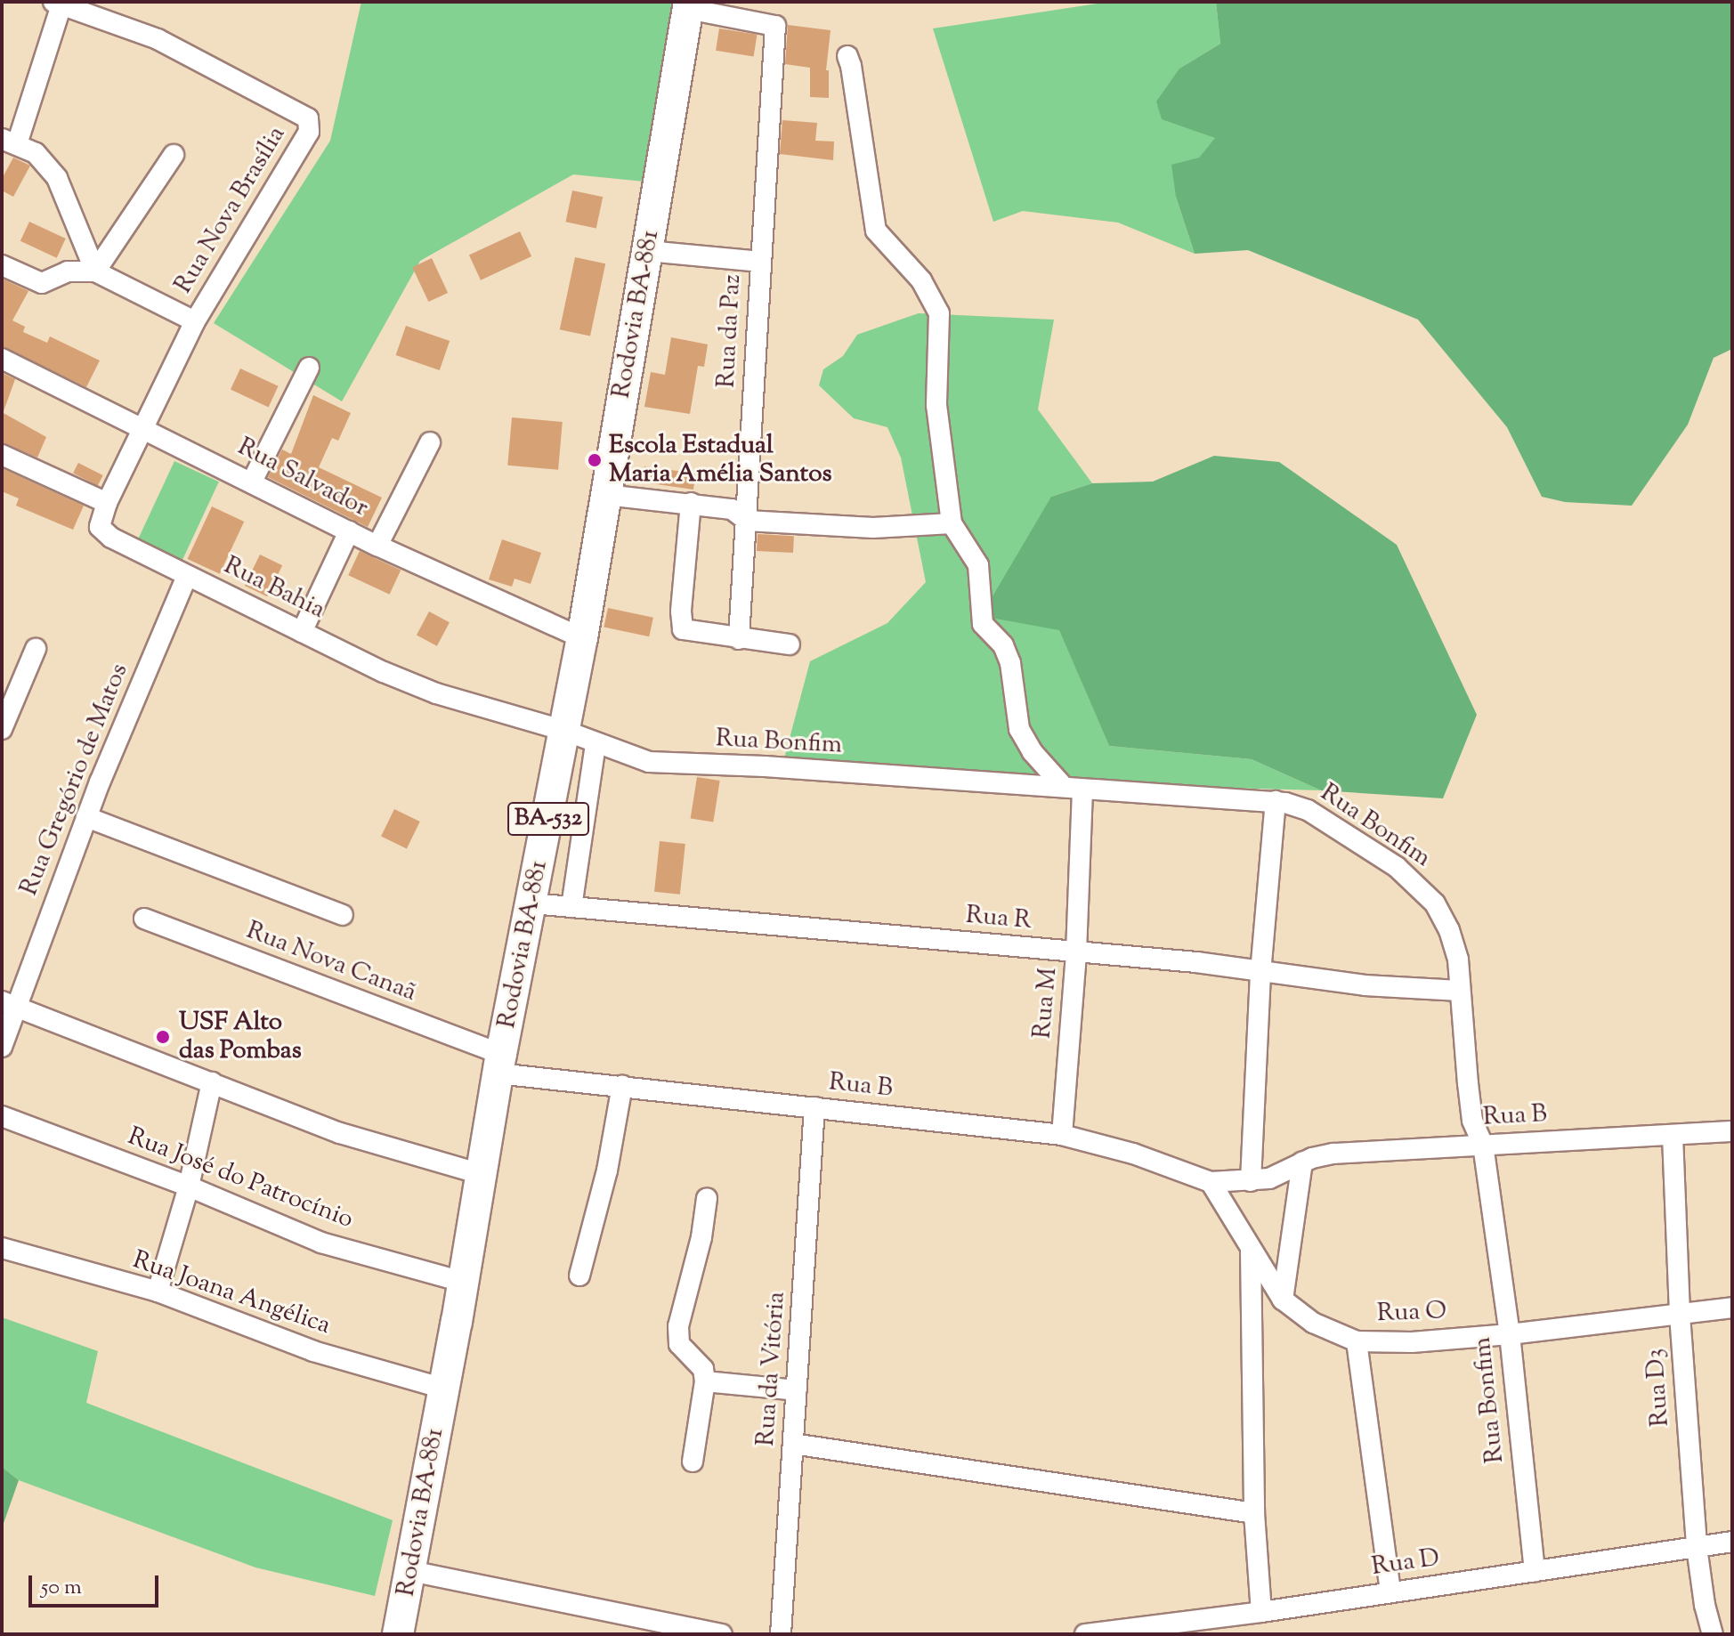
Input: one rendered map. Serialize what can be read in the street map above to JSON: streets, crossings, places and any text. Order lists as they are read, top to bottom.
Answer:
{
  "streets": {
    "main road": ["Rodovia BA-881", "BA-532"],
    "street": [
      "Rua Nova Brasília",
      "Rua da Paz",
      "Rua Salvador",
      "Rua Bahia",
      "Rua Bonfim",
      "Rua Gregório de Matos",
      "Rua R",
      "Rua Nova Canaã",
      "Rua M",
      "Rua B",
      "Rua José do Patrocínio",
      "Rua Joana Angélica",
      "Rua O",
      "Rua da Vitória",
      "Rua D3",
      "Rua D"
    ]
  },
  "crossings": [
    ["Rua Nova Brasília", "Rua Salvador"],
    ["Rua Nova Brasília", "Rua Bahia"],
    ["Rodovia BA-881", "Rua da Paz"],
    ["Rodovia BA-881", "Rua Salvador"],
    ["Rodovia BA-881", "Rua Bahia"],
    ["Rodovia BA-881", "Rua Bonfim"],
    ["Rodovia BA-881", "Rua R"],
    ["Rodovia BA-881", "Rua Nova Canaã"],
    ["Rodovia BA-881", "Rua B"],
    ["Rodovia BA-881", "Rua José do Patrocínio"],
    ["Rodovia BA-881", "Rua Joana Angélica"],
    ["Rua Bahia", "Rua Bonfim"],
    ["Rua Bahia", "Rua Gregório de Matos"],
    ["Rua Bonfim", "Rua R"],
    ["Rua Bonfim", "Rua M"],
    ["Rua Bonfim", "Rua B"],
    ["Rua Bonfim", "Rua O"],
    ["Rua Bonfim", "Rua D"],
    ["Rua R", "Rua M"],
    ["Rua Nova Canaã", "Rua B"],
    ["Rua M", "Rua B"],
    ["Rua B", "Rua O"],
    ["Rua B", "Rua da Vitória"],
    ["Rua B", "Rua D3"],
    ["Rua O", "Rua D3"],
    ["Rua D3", "Rua D"]
  ],
  "places": ["Escola Estadual Maria Amélia Santos", "USF Alto das Pombas"],
  "scale_bar": "50 m"
}
